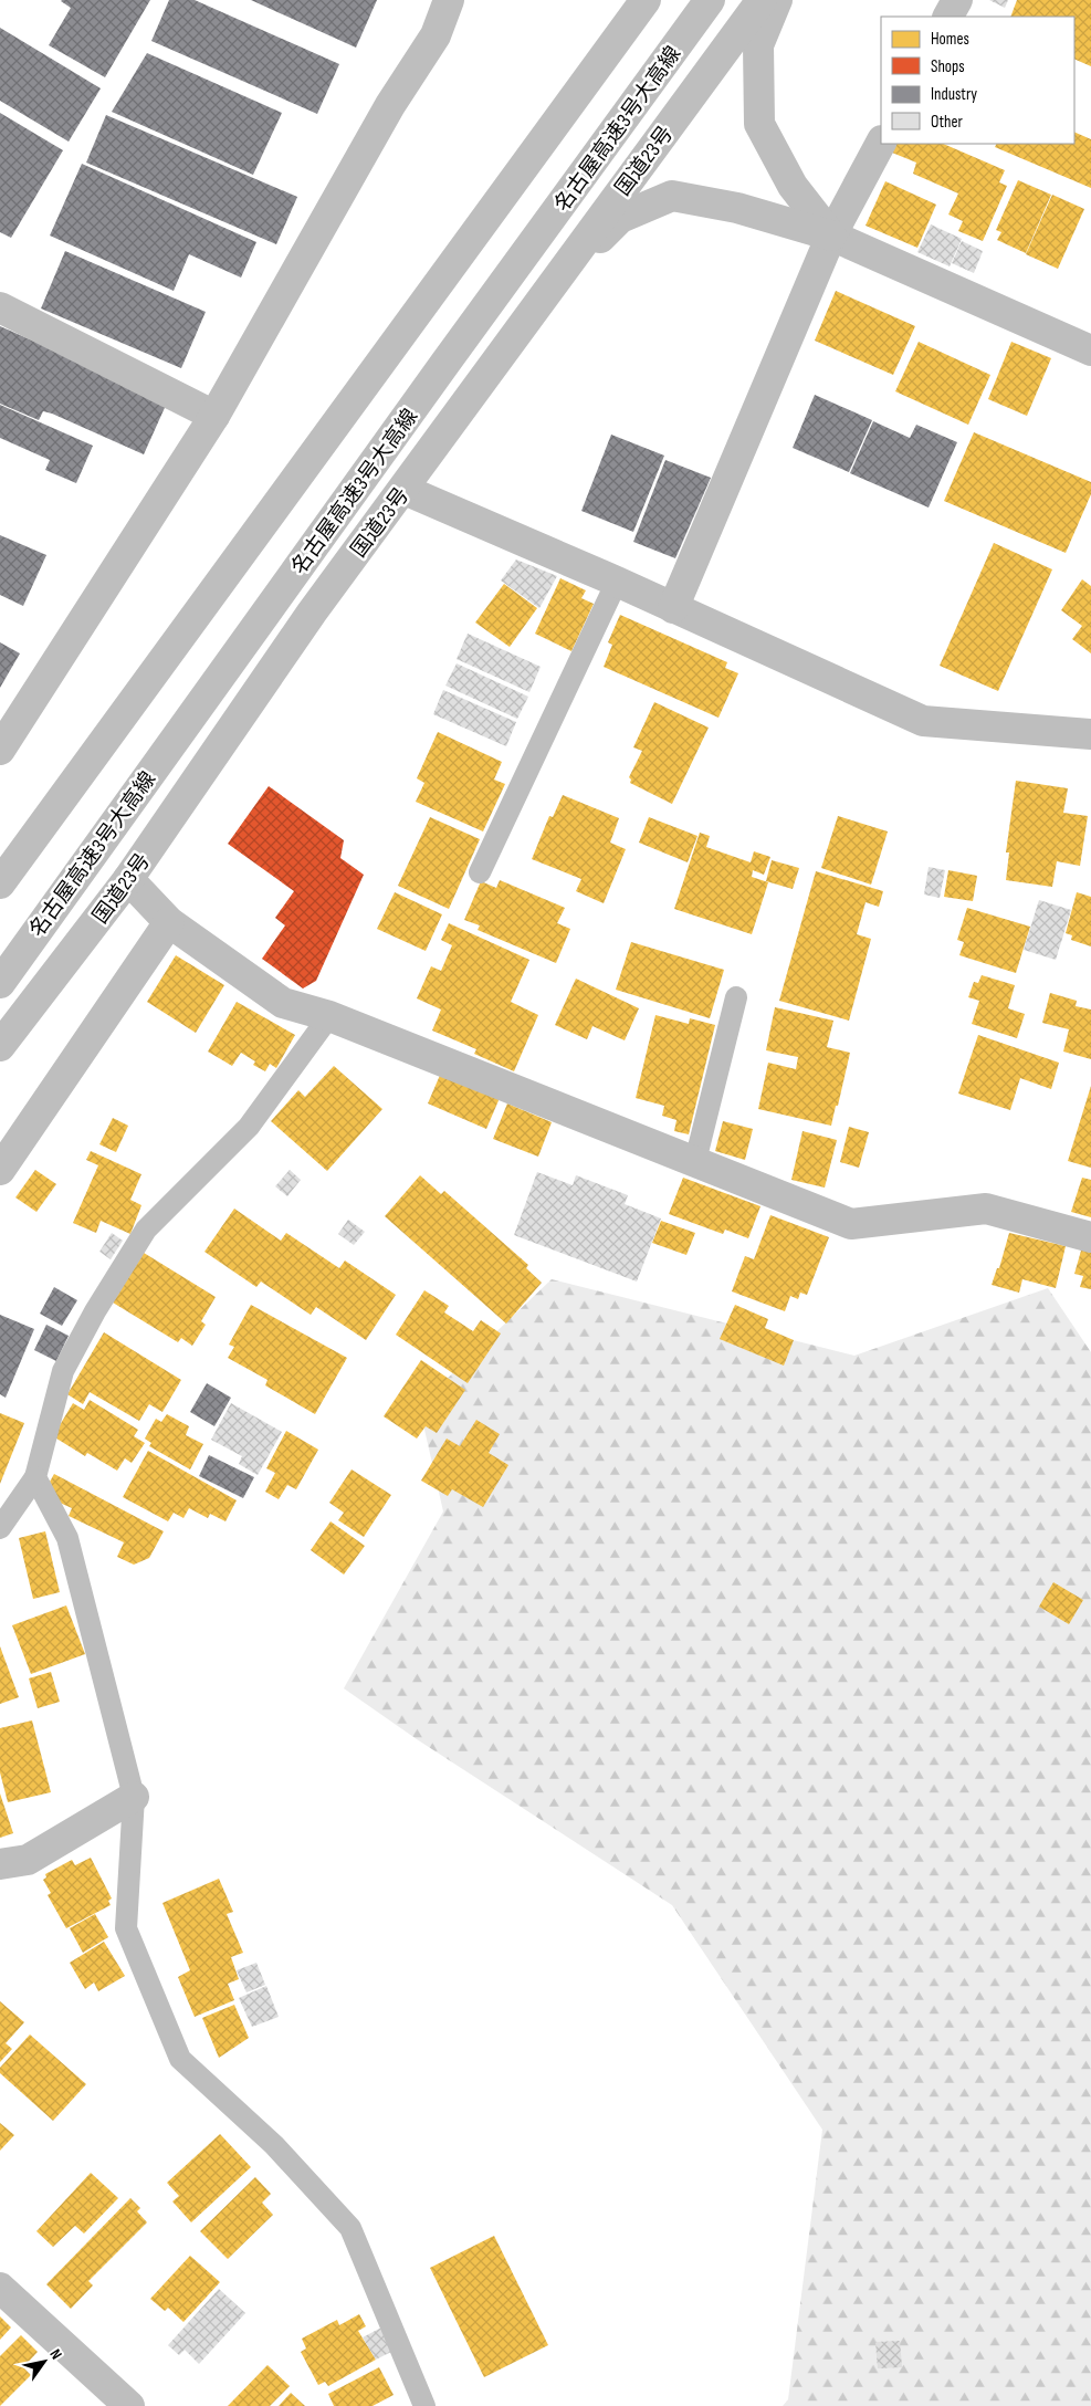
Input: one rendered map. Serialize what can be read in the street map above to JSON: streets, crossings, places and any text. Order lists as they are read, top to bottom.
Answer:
{
  "streets": {
    "main road": ["名古屋高速3号大高線", "国道23号"]
  },
  "legend": [
    "Homes",
    "Shops",
    "Industry",
    "Other"
  ],
  "north": "top right"
}
